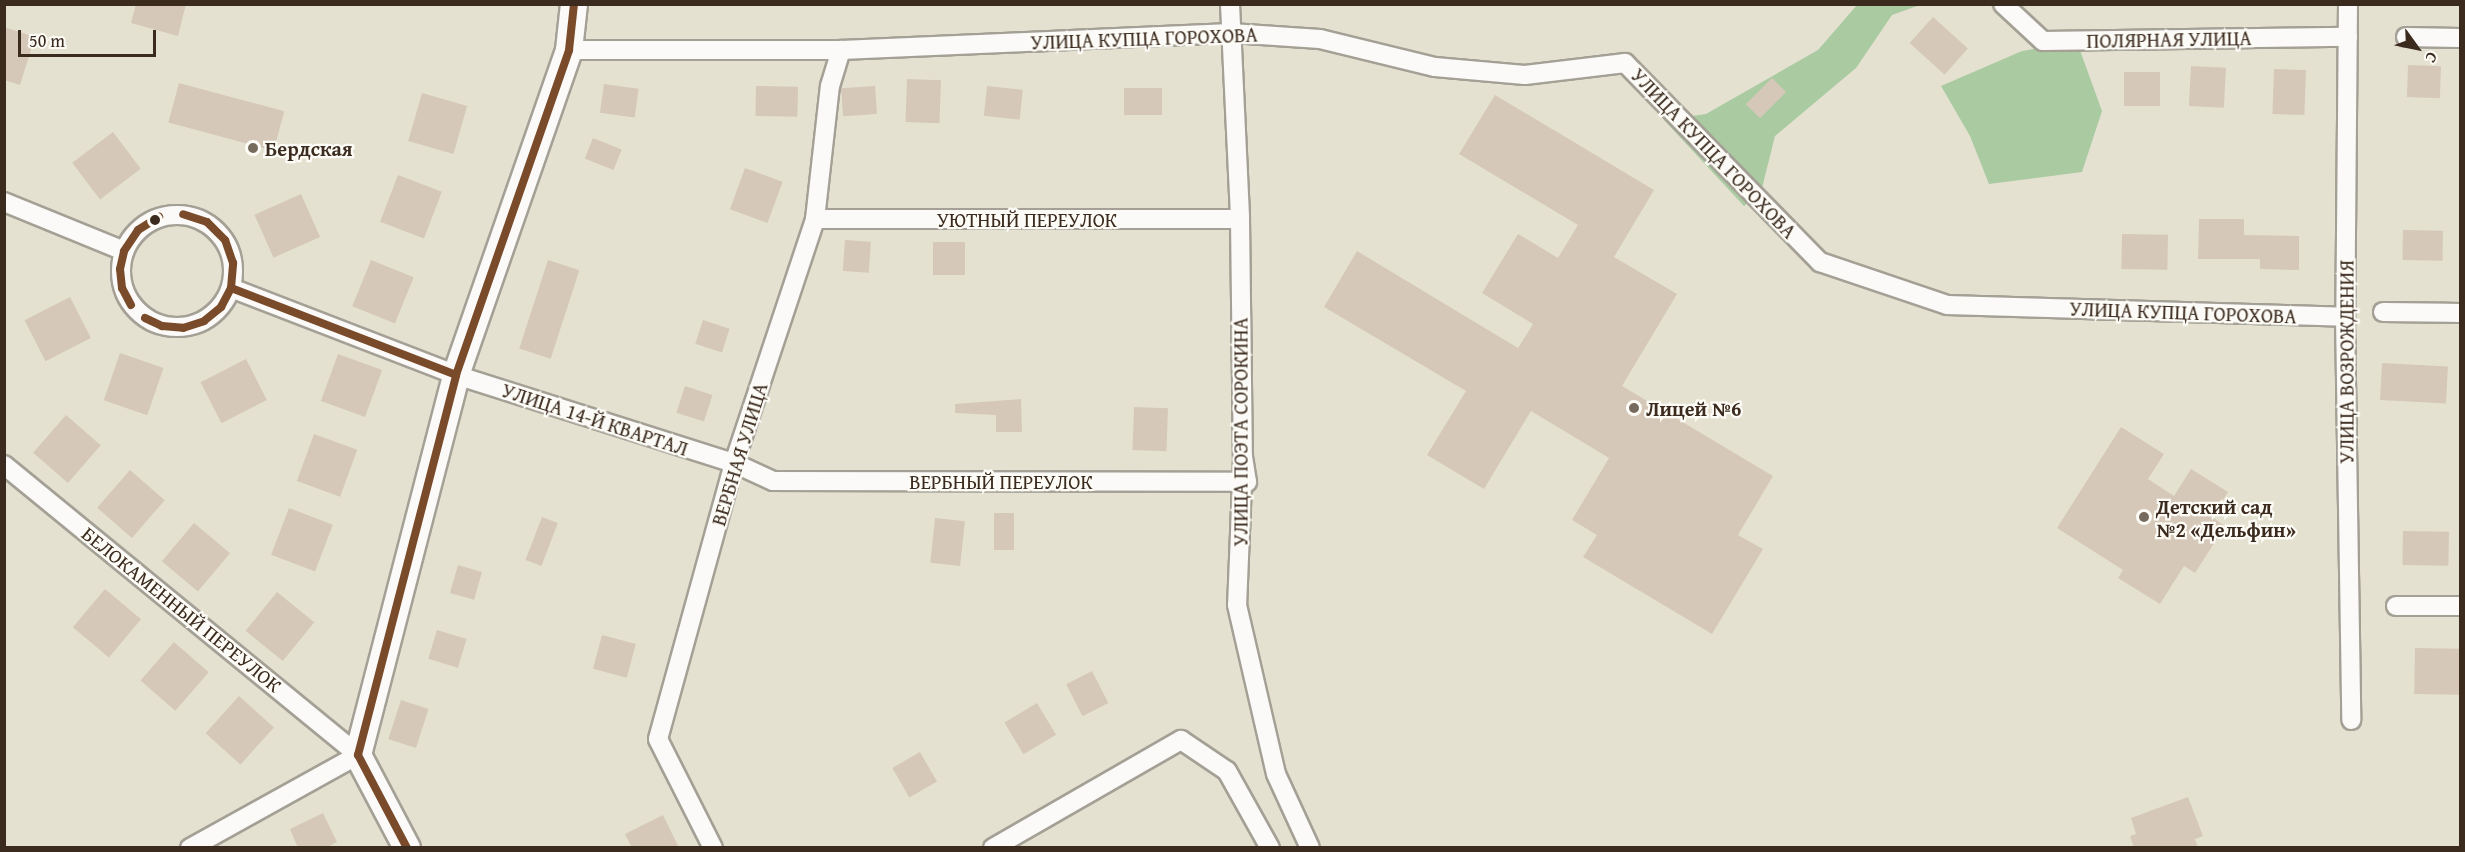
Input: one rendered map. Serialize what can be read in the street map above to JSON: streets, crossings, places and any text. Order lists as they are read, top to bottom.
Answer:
{
  "streets": {
    "street": [
      "УЛИЦА КУПЦА ГОРОХОВА",
      "ПОЛЯРНАЯ УЛИЦА",
      "УЮТНЫЙ ПЕРЕУЛОК",
      "УЛИЦА ВОЗРОЖДЕНИЯ",
      "УЛИЦА 14-Й КВАРТАЛ",
      "УЛИЦА ПОЭТА СОРОКИНА",
      "ВЕРБНАЯ УЛИЦА",
      "ВЕРБНЫЙ ПЕРЕУЛОК",
      "БЕЛОКАМЕННЫЙ ПЕРЕУЛОК"
    ]
  },
  "crossings": [
    ["УЛИЦА КУПЦА ГОРОХОВА", "УЛИЦА ВОЗРОЖДЕНИЯ"],
    ["УЛИЦА КУПЦА ГОРОХОВА", "УЛИЦА ПОЭТА СОРОКИНА"],
    ["УЛИЦА КУПЦА ГОРОХОВА", "ВЕРБНАЯ УЛИЦА"],
    ["ПОЛЯРНАЯ УЛИЦА", "УЛИЦА ВОЗРОЖДЕНИЯ"],
    ["УЮТНЫЙ ПЕРЕУЛОК", "УЛИЦА ПОЭТА СОРОКИНА"],
    ["УЮТНЫЙ ПЕРЕУЛОК", "ВЕРБНАЯ УЛИЦА"],
    ["УЛИЦА 14-Й КВАРТАЛ", "ВЕРБНАЯ УЛИЦА"],
    ["УЛИЦА 14-Й КВАРТАЛ", "ВЕРБНЫЙ ПЕРЕУЛОК"],
    ["УЛИЦА ПОЭТА СОРОКИНА", "ВЕРБНЫЙ ПЕРЕУЛОК"],
    ["ВЕРБНАЯ УЛИЦА", "ВЕРБНЫЙ ПЕРЕУЛОК"]
  ],
  "places": ["Бердская", "Лицей №6", "Детский сад №2 «Дельфин»"],
  "scale_bar": "50 m",
  "north": "bottom right"
}
